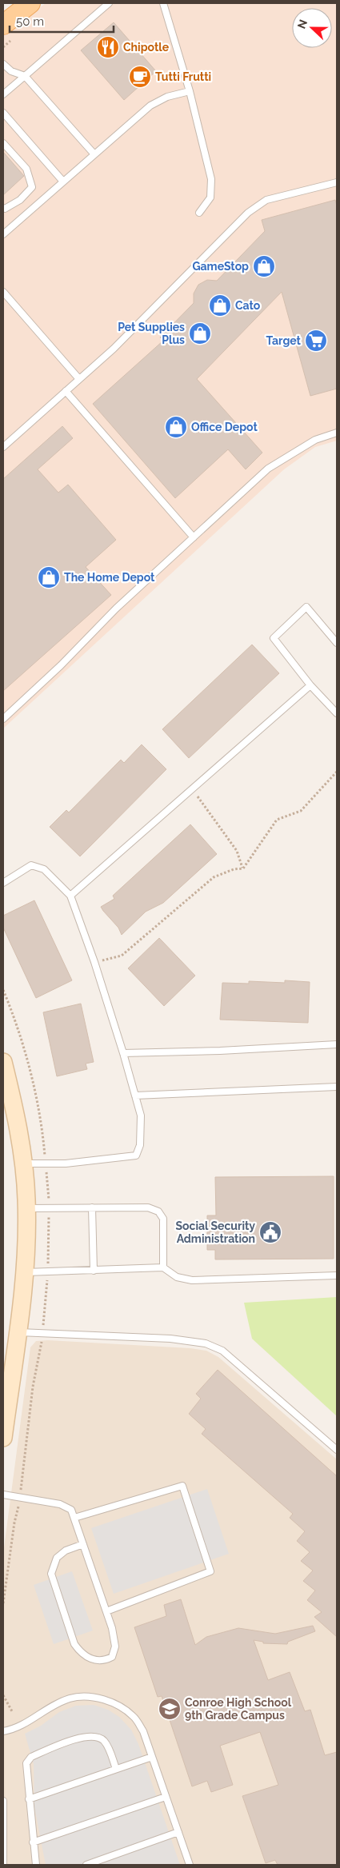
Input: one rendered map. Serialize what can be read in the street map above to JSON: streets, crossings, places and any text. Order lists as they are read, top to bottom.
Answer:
{
  "places": {
    "restaurant": ["Chipotle"],
    "cafe": ["Tutti Frutti"],
    "shop": [
      "GameStop",
      "Cato",
      "Pet Supplies Plus",
      "Office Depot",
      "The Home Depot"
    ],
    "supermarket": ["Target"],
    "public building": ["Social Security Administration"],
    "school or university": ["Conroe High School 9th Grade Campus"]
  },
  "scale_bar": "50 m",
  "north": "left"
}
